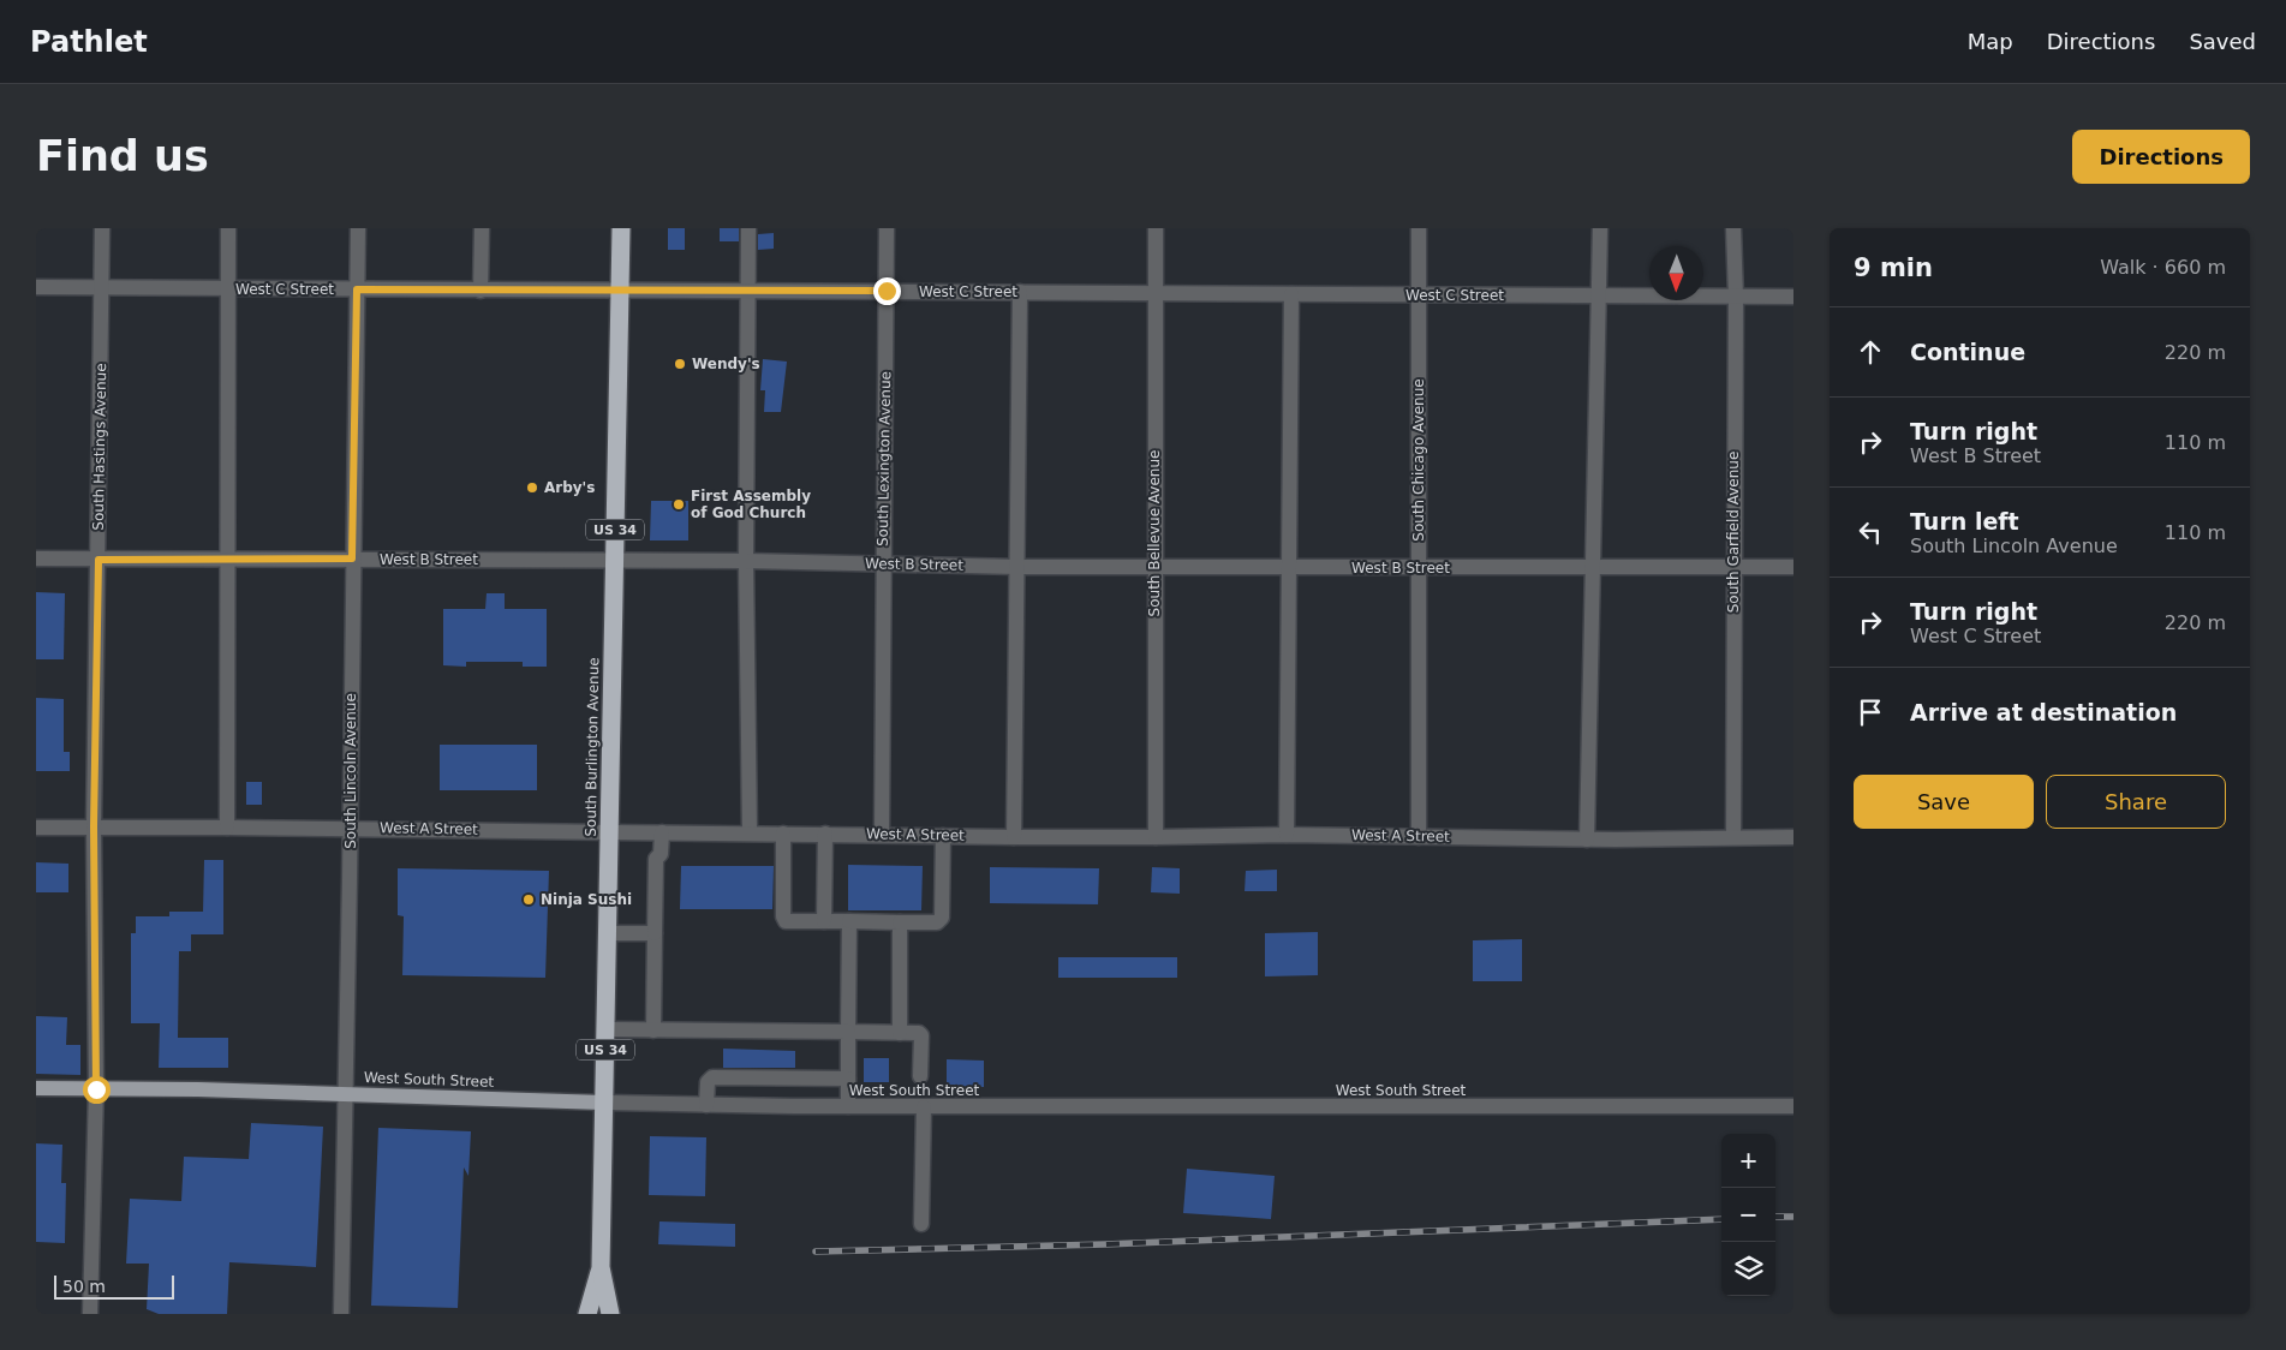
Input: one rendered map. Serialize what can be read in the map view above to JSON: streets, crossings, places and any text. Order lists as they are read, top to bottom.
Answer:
{
  "streets": {
    "highway": ["US 34", "South Burlington Avenue"],
    "main road": ["West South Street"],
    "street": [
      "West C Street",
      "South Hastings Avenue",
      "South Lexington Avenue",
      "South Chicago Avenue",
      "South Garfield Avenue",
      "South Bellevue Avenue",
      "West B Street",
      "South Lincoln Avenue",
      "West A Street"
    ]
  },
  "crossings": [
    ["West C Street", "South Hastings Avenue"],
    ["West C Street", "South Lexington Avenue"],
    ["West C Street", "South Chicago Avenue"],
    ["West C Street", "South Garfield Avenue"],
    ["West C Street", "South Bellevue Avenue"],
    ["West C Street", "South Burlington Avenue"],
    ["West C Street", "South Lincoln Avenue"],
    ["South Hastings Avenue", "West B Street"],
    ["South Hastings Avenue", "West A Street"],
    ["South Hastings Avenue", "West South Street"],
    ["South Lexington Avenue", "West B Street"],
    ["South Lexington Avenue", "West A Street"],
    ["South Chicago Avenue", "West B Street"],
    ["South Chicago Avenue", "West A Street"],
    ["US 34", "South Burlington Avenue"],
    ["South Garfield Avenue", "West B Street"],
    ["South Garfield Avenue", "West A Street"],
    ["South Bellevue Avenue", "West B Street"],
    ["South Bellevue Avenue", "West A Street"],
    ["West B Street", "South Burlington Avenue"],
    ["West B Street", "South Lincoln Avenue"],
    ["South Burlington Avenue", "West A Street"],
    ["South Burlington Avenue", "West South Street"],
    ["South Lincoln Avenue", "West A Street"],
    ["South Lincoln Avenue", "West South Street"]
  ],
  "places": [
    "Wendy's",
    "Arby's",
    "First Assembly of God Church",
    "Ninja Sushi"
  ],
  "scale_bar": "50 m",
  "north": "bottom",
  "page": {
    "header": "Pathlet",
    "nav": ["Map", "Directions", "Saved"],
    "buttons": [
      "Directions",
      ["Save", "Share"]
    ],
    "title": "Find us",
    "heading": ["9 min", "Walk · 660 m"],
    "list": [
      ["Continue", "220 m"],
      ["Turn right", "West B Street", "110 m"],
      ["Turn left", "South Lincoln Avenue", "110 m"],
      ["Turn right", "West C Street", "220 m"],
      "Arrive at destination"
    ],
    "map_buttons": ["+", "−"],
    "scale": "50 m"
  }
}
